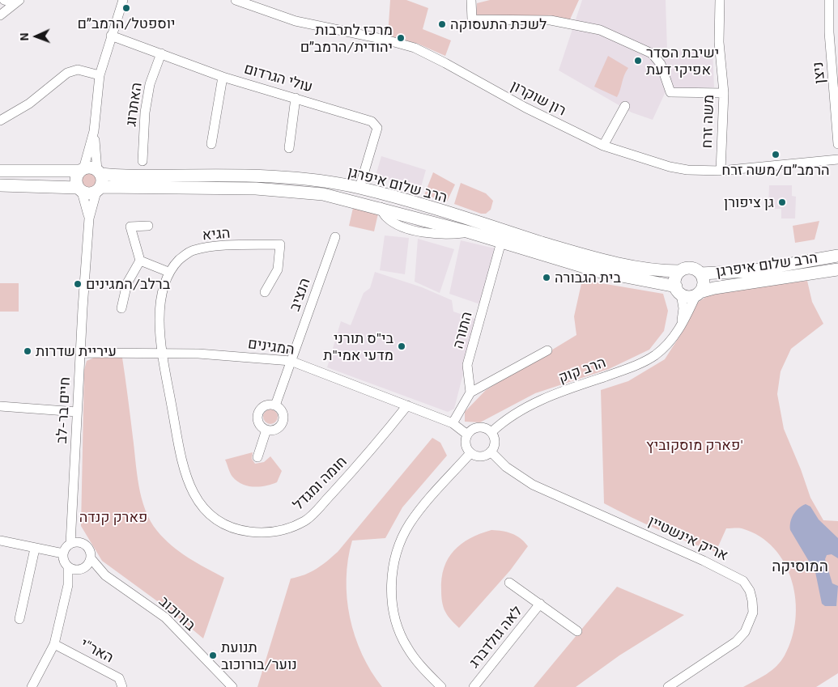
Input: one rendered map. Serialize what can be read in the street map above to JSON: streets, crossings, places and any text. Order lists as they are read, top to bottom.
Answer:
{
  "streets": {
    "main road": ["הרב שלום איפרגן"],
    "street": [
      "ניצן",
      "עולי הגרדום",
      "רון שוקרון",
      "האתרוג",
      "משה זרח",
      "הגיא",
      "הנציב",
      "התורה",
      "המגינים",
      "הרב קוק",
      "חיים בר-לב",
      "חומה ומגדל",
      "אריק אינשטיין",
      "בורוכוב",
      "לאה גולדברג",
      "האר\"י"
    ]
  },
  "crossings": [
    ["עולי הגרדום", "האתרוג"],
    ["עולי הגרדום", "הרב שלום איפרגן"],
    ["רון שוקרון", "משה זרח"],
    ["הרב שלום איפרגן", "התורה"],
    ["הרב שלום איפרגן", "הרב קוק"],
    ["הרב שלום איפרגן", "חיים בר-לב"],
    ["הגיא", "המגינים"],
    ["הגיא", "חומה ומגדל"],
    ["הנציב", "המגינים"],
    ["המגינים", "הרב קוק"],
    ["המגינים", "חיים בר-לב"],
    ["המגינים", "חומה ומגדל"],
    ["המגינים", "אריק אינשטיין"],
    ["הרב קוק", "אריק אינשטיין"],
    ["חיים בר-לב", "בורוכוב"]
  ],
  "districts": ["המוסיקה"],
  "parks": ["פארק מוסקוביץ'", "פארק קנדה"],
  "places": [
    "יוספטל/הרמב״ם",
    "לשכת התעסוקה",
    "מרכז לתרבות יהודית/הרמב״ם",
    "ישיבת הסדר אפיקי דעת",
    "הרמב״ם/משה זרח",
    "גן ציפורן",
    "בית הגבורה",
    "ברלב/המגינים",
    "בי\"ס תורני מדעי אמי\"ת",
    "עיריית שדרות",
    "תנועת נוער/בורוכוב"
  ],
  "north": "left"
}
